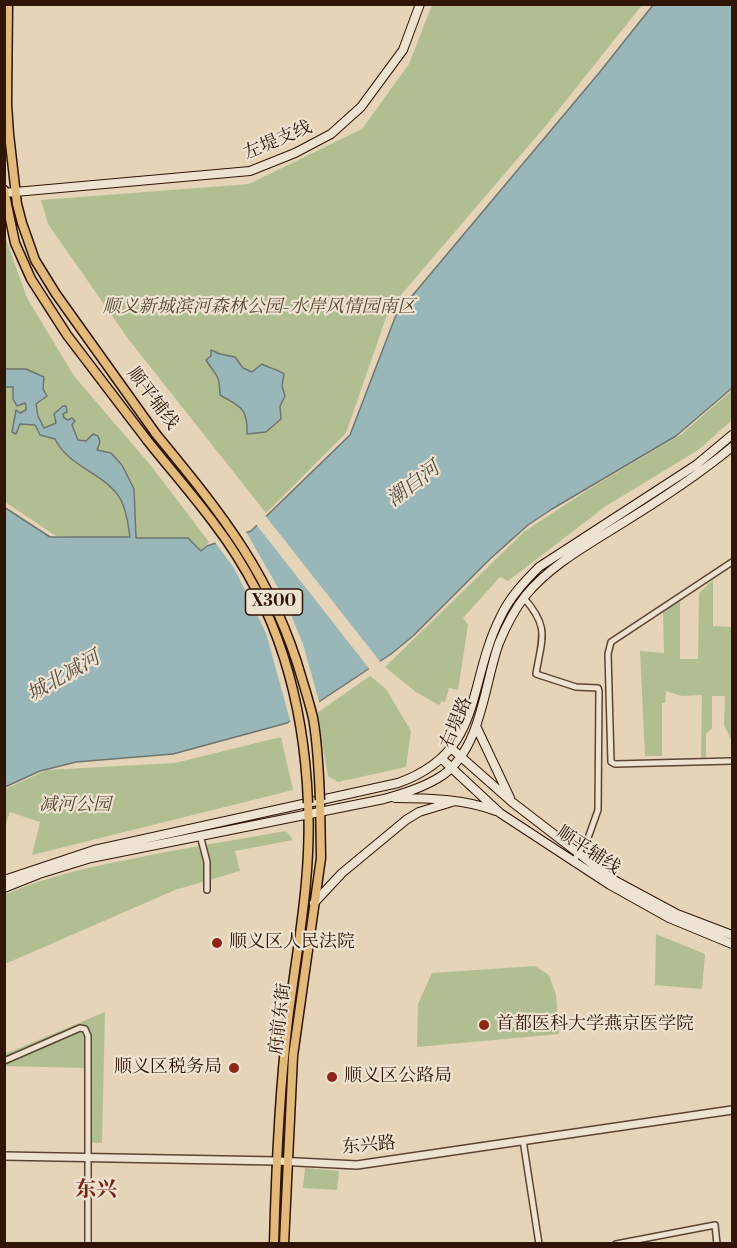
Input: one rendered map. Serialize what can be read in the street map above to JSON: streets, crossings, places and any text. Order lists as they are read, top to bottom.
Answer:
{
  "streets": {
    "main road": [
      "左堤支线",
      "顺平辅线",
      "X300",
      "右堤路",
      "府前东街"
    ],
    "street": ["东兴路"]
  },
  "crossings": [
    ["左堤支线", "顺平辅线"],
    ["顺平辅线", "右堤路"],
    ["顺平辅线", "府前东街"],
    ["右堤路", "府前东街"],
    ["府前东街", "东兴路"]
  ],
  "districts": ["东兴"],
  "water": ["潮白河", "城北减河"],
  "parks": ["顺义新城滨河森林公园-水岸风情园南区", "减河公园"],
  "places": [
    "顺义区人民法院",
    "首都医科大学燕京医学院",
    "顺义区税务局",
    "顺义区公路局"
  ]
}
